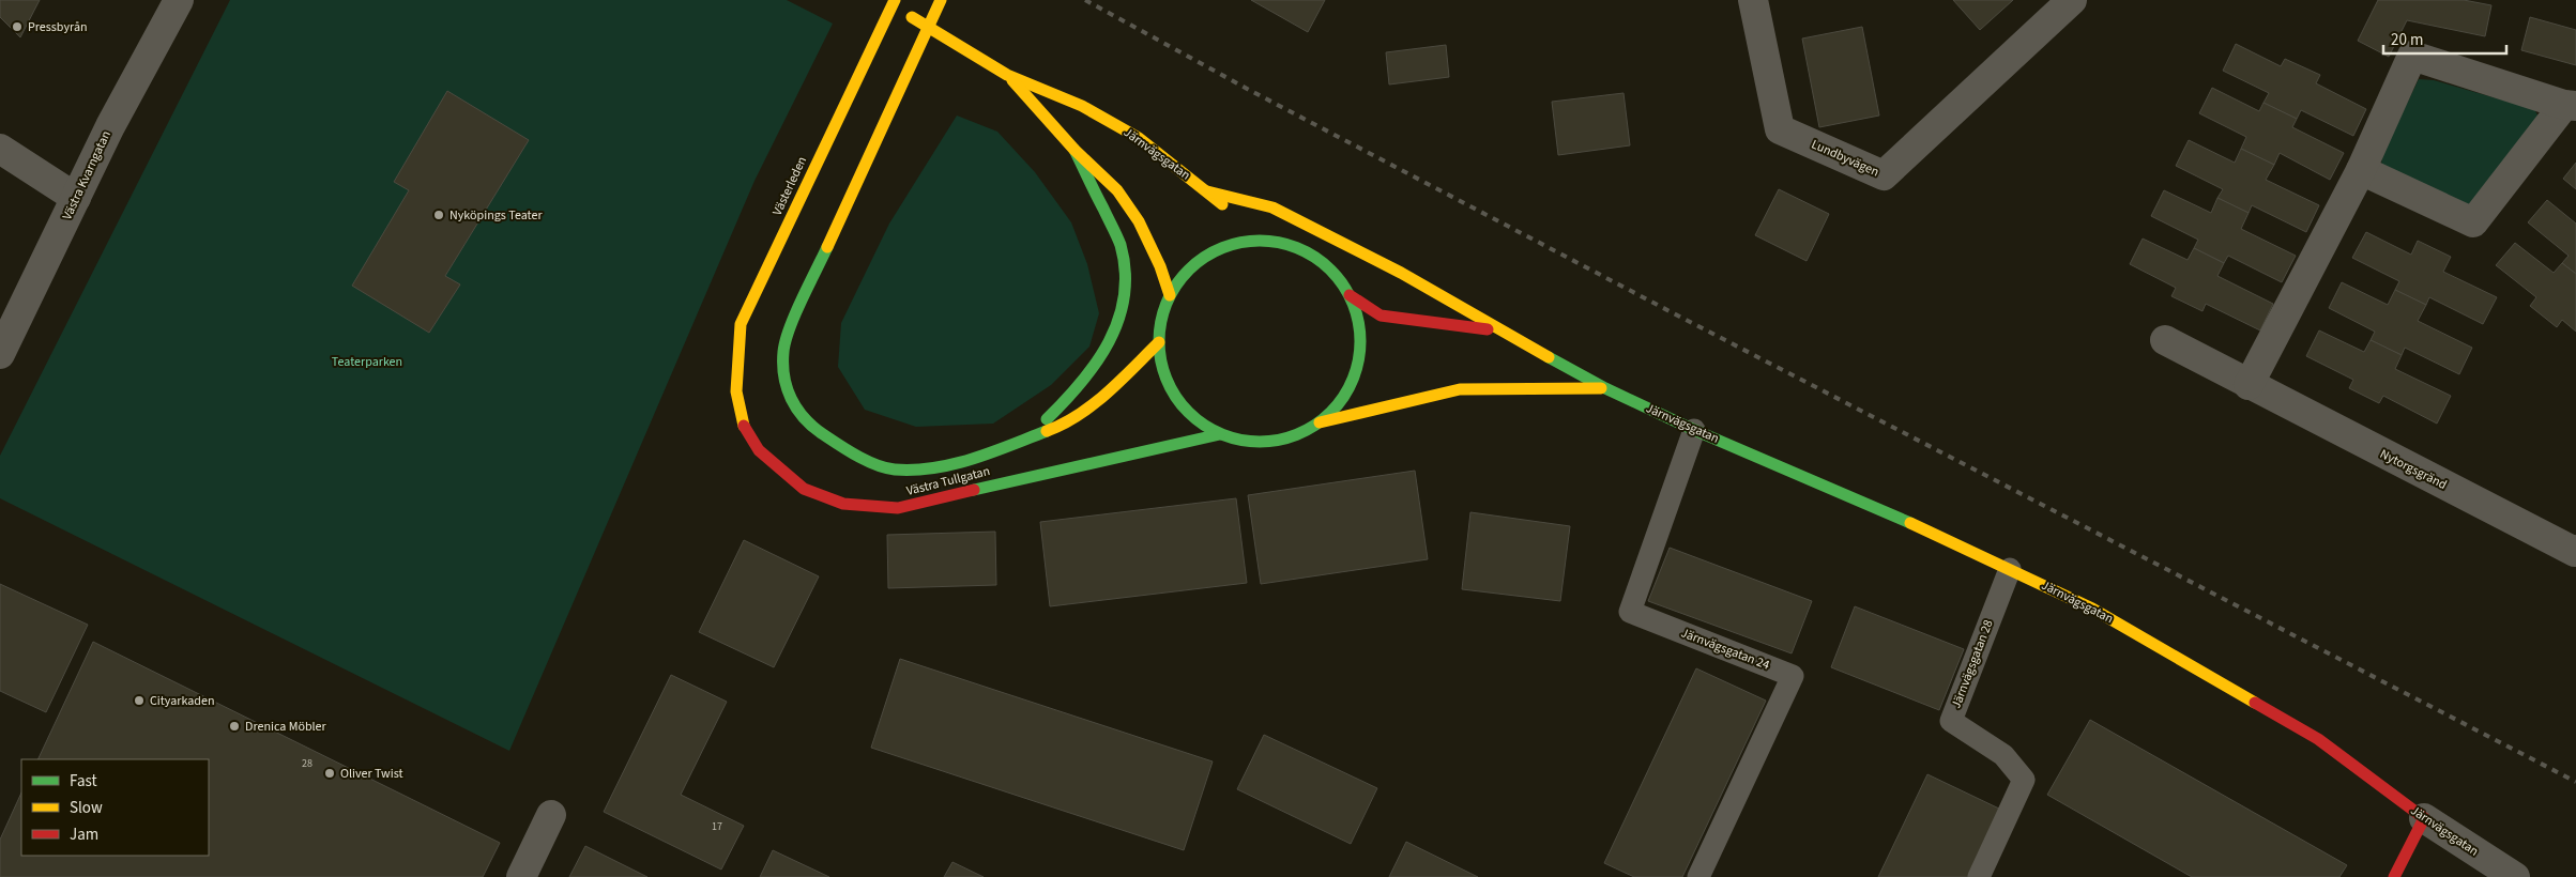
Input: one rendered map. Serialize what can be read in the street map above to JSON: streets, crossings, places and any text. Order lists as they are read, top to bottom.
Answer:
{
  "streets": {
    "main road": ["Järnvägsgatan", "Västerleden", "Västra Tullgatan"],
    "street": ["Lundbyvägen", "Västra Kvarngatan", "Nytorgsgränd"],
    "lane": ["Järnvägsgatan 24", "Järnvägsgatan 28"]
  },
  "crossings": [
    ["Järnvägsgatan", "Västra Tullgatan"],
    ["Järnvägsgatan", "Järnvägsgatan 24"],
    ["Järnvägsgatan", "Järnvägsgatan 28"],
    ["Västerleden", "Västra Tullgatan"]
  ],
  "parks": ["Teaterparken"],
  "places": [
    "Pressbyrån",
    "Nyköpings Teater",
    "Cityarkaden",
    "Drenica Möbler",
    "Oliver Twist"
  ],
  "house_numbers": ["28", "17"],
  "legend": ["Fast", "Slow", "Jam"],
  "scale_bar": "20 m"
}
